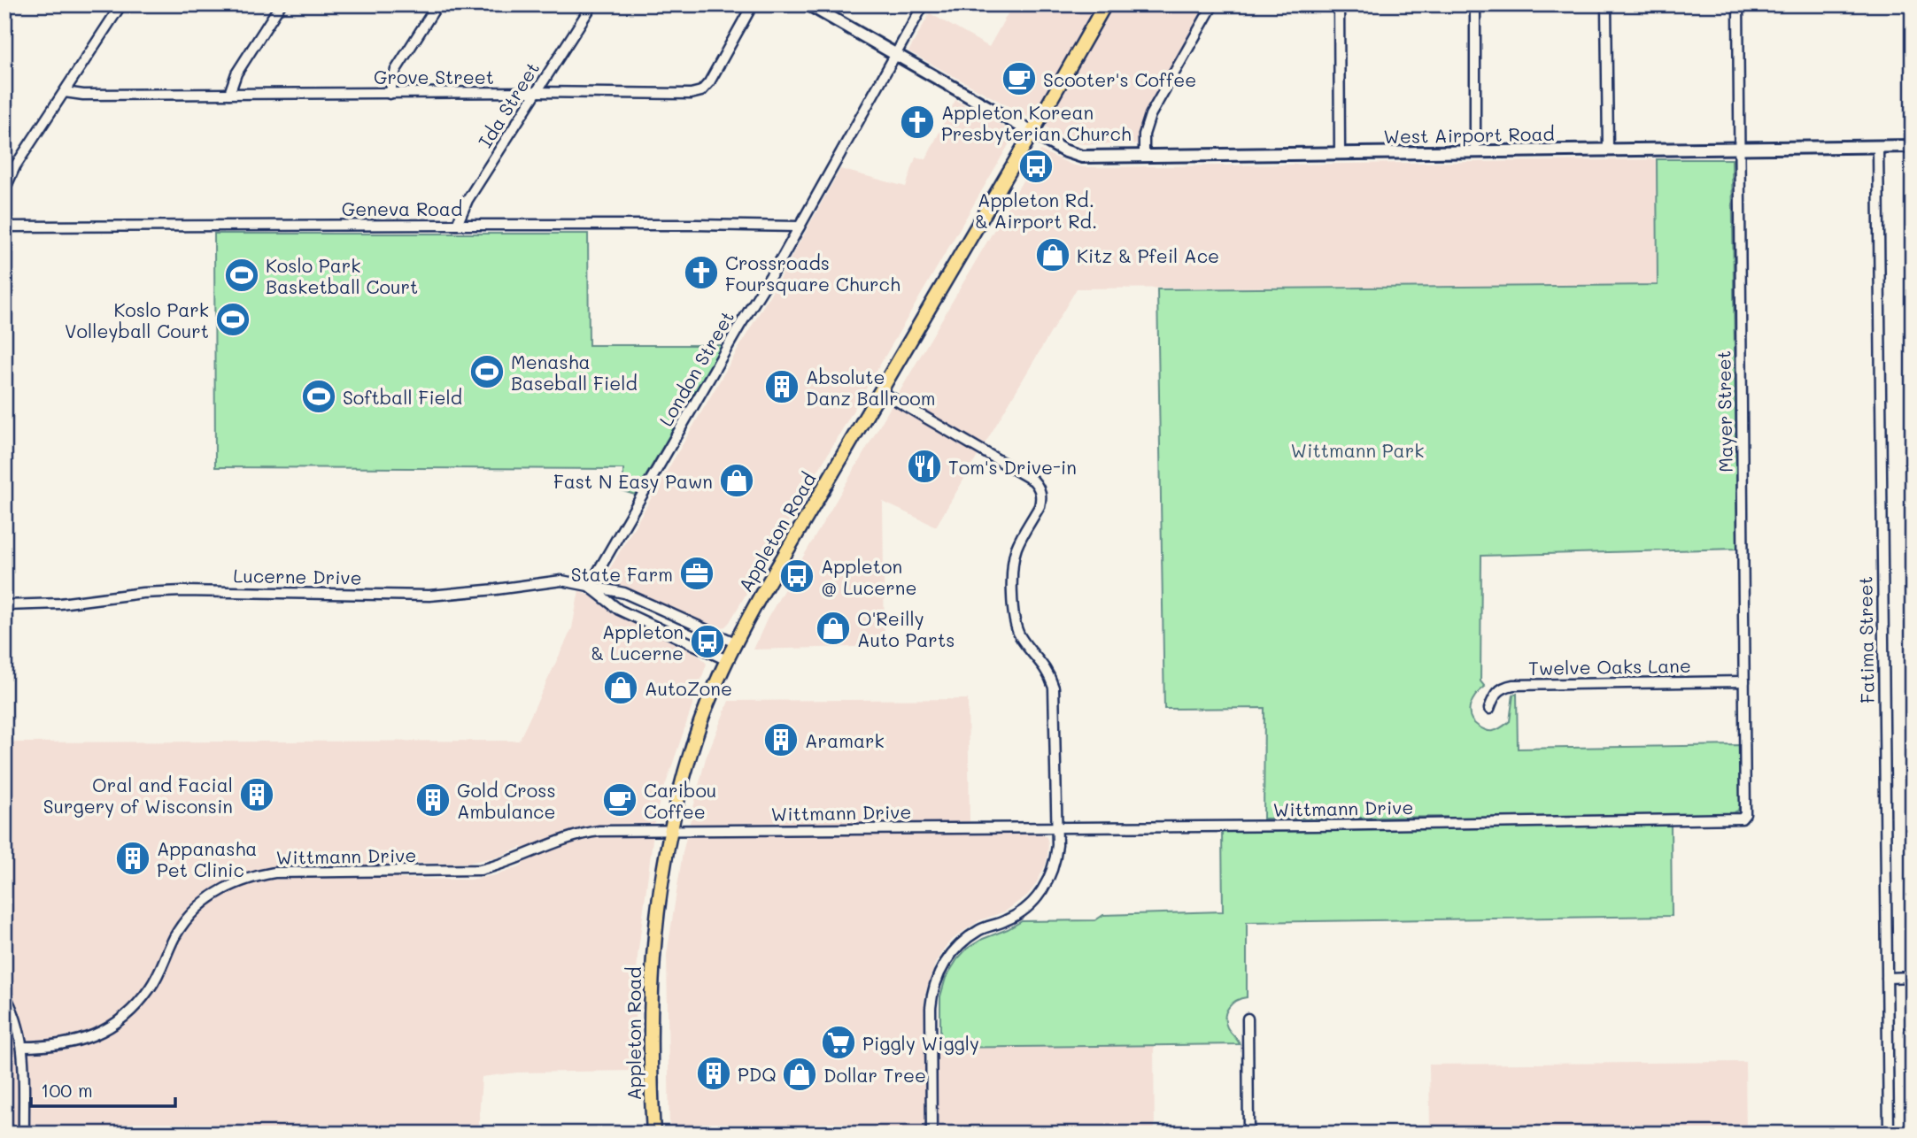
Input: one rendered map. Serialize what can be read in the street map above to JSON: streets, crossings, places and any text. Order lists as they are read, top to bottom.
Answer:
{
  "streets": {
    "main road": ["Appleton Road"],
    "street": [
      "Grove Street",
      "Ida Street",
      "West Airport Road",
      "Geneva Road",
      "London Street",
      "Mayer Street",
      "Lucerne Drive",
      "Fatima Street",
      "Twelve Oaks Lane",
      "Wittmann Drive"
    ]
  },
  "crossings": [
    ["Grove Street", "Ida Street"],
    ["Ida Street", "Geneva Road"],
    ["West Airport Road", "London Street"],
    ["West Airport Road", "Mayer Street"],
    ["West Airport Road", "Appleton Road"],
    ["West Airport Road", "Fatima Street"],
    ["Geneva Road", "London Street"],
    ["London Street", "Lucerne Drive"],
    ["Mayer Street", "Twelve Oaks Lane"],
    ["Mayer Street", "Wittmann Drive"],
    ["Appleton Road", "Lucerne Drive"],
    ["Appleton Road", "Wittmann Drive"]
  ],
  "parks": ["Wittmann Park"],
  "places": {
    "cafe": ["Scooter's Coffee", "Caribou Coffee"],
    "church": ["Appleton Korean Presbyterian Church", "Crossroads Foursquare Church"],
    "bus stop": ["Appleton Rd. & Airport Rd.", "Appleton @ Lucerne", "Appleton & Lucerne"],
    "shop": [
      "Kitz & Pfeil Ace",
      "Fast N Easy Pawn",
      "O'Reilly Auto Parts",
      "AutoZone",
      "Dollar Tree"
    ],
    "sports": [
      "Koslo Park Basketball Court",
      "Koslo Park Volleyball Court",
      "Menasha Baseball Field",
      "Softball Field"
    ],
    "building": [
      "Absolute Danz Ballroom",
      "Aramark",
      "Oral and Facial Surgery of Wisconsin",
      "Gold Cross Ambulance",
      "Appanasha Pet Clinic",
      "PDQ"
    ],
    "restaurant": ["Tom's Drive-in"],
    "office": ["State Farm"],
    "supermarket": ["Piggly Wiggly"]
  },
  "scale_bar": "100 m"
}
